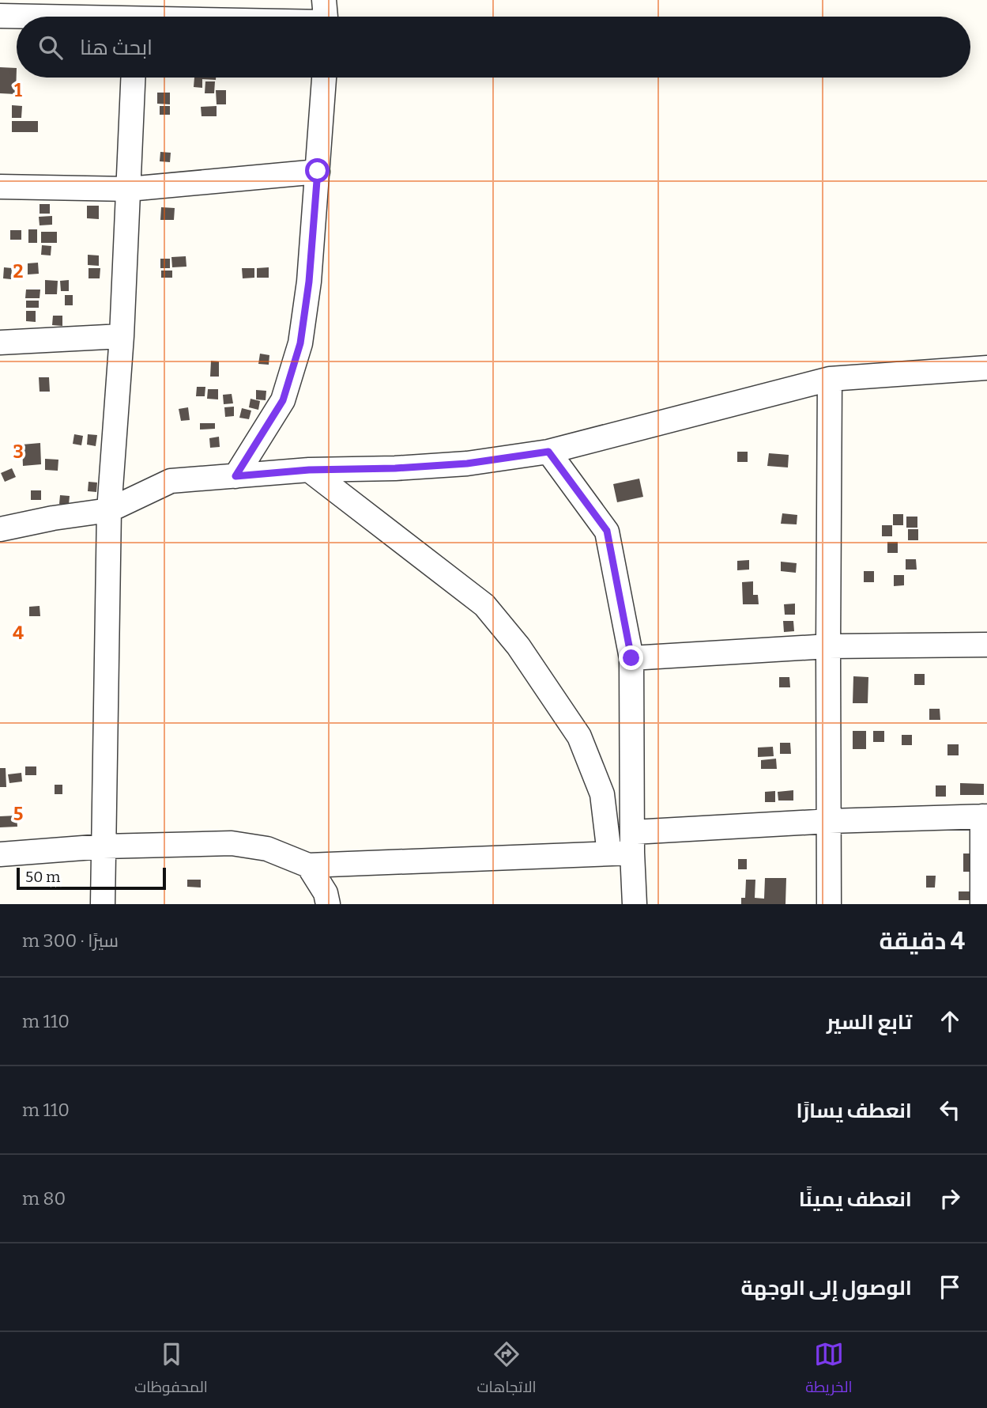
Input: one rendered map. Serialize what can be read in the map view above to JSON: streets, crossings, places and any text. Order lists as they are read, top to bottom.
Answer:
{
  "scale_bar": "50 m",
  "page": {
    "search": "ابحث هنا",
    "scale": "50 m",
    "heading": ["4 دقيقة", "سيرًا · 300 m"],
    "list": [
      ["تابع السير", "110 m"],
      ["انعطف يسارًا", "110 m"],
      ["انعطف يمينًا", "80 m"],
      "الوصول إلى الوجهة"
    ],
    "nav": ["الخريطة", "الاتجاهات", "المحفوظات"]
  },
  "grid": {
    "rows": [
      "1",
      "2",
      "3",
      "4",
      "5"
    ]
  }
}
